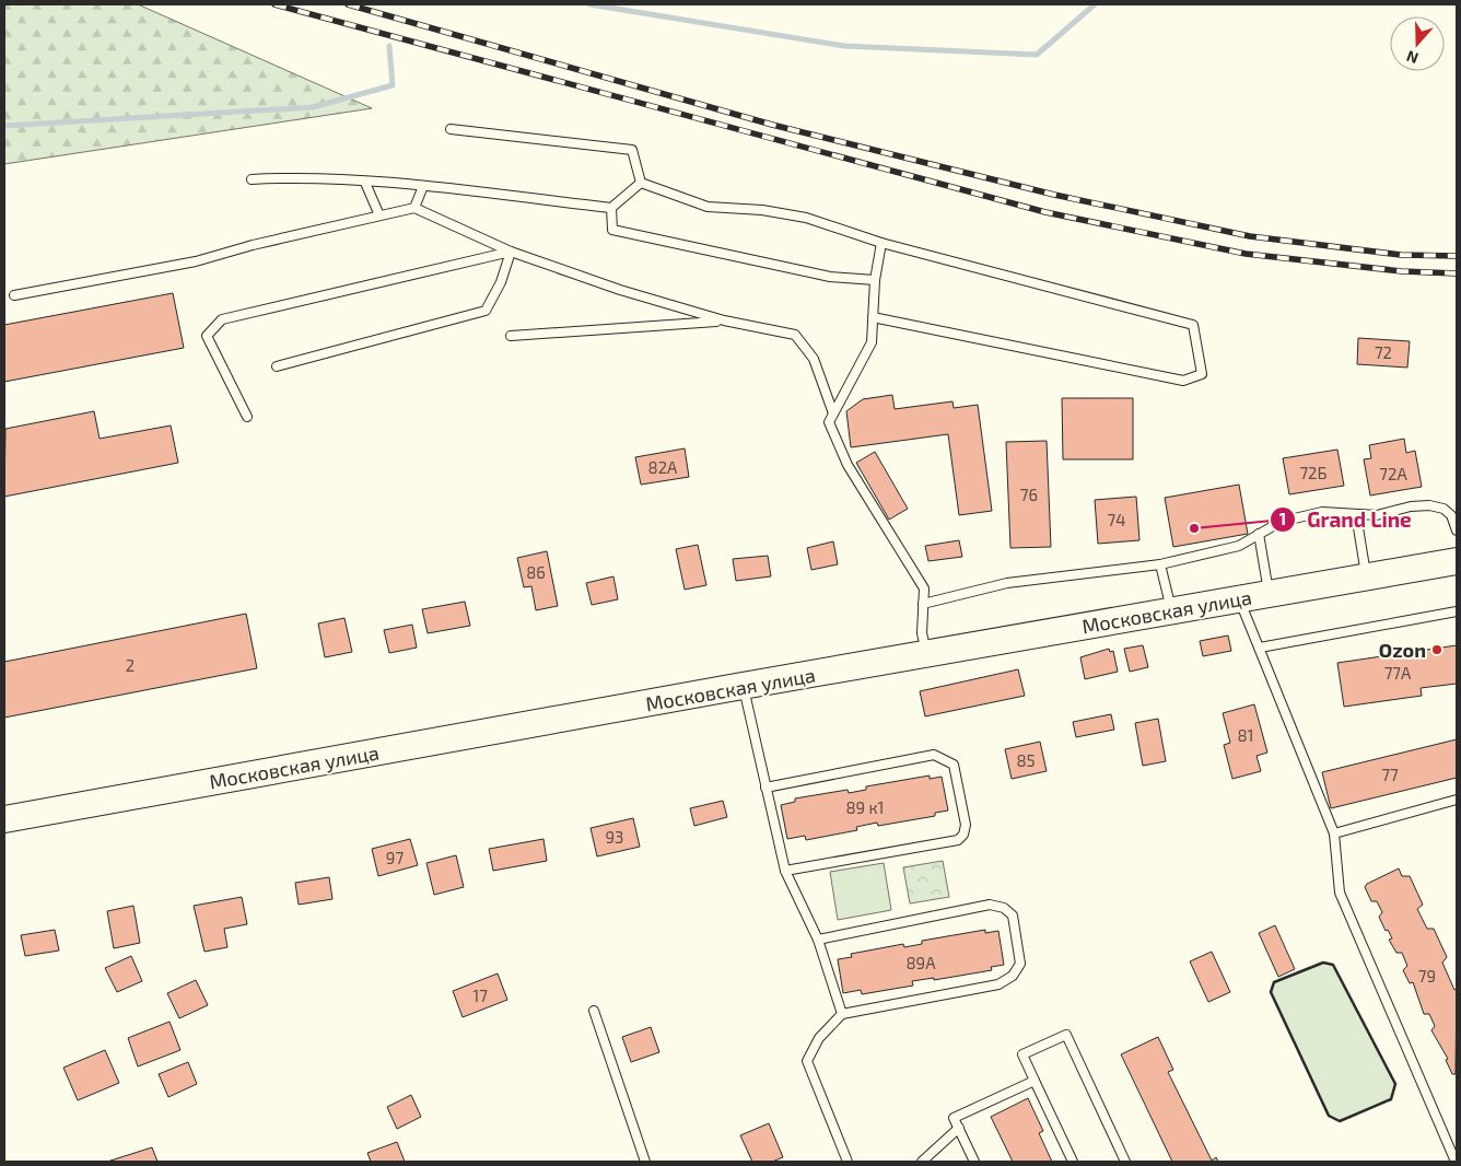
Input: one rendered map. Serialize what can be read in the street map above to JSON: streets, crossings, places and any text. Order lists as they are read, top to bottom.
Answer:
{
  "streets": {
    "main road": ["Московская улица"]
  },
  "places": ["Grand Line", "Ozon"],
  "house_numbers": [
    "72",
    "82А",
    "72Б",
    "72А",
    "76",
    "74",
    "86",
    "2",
    "77А",
    "81",
    "85",
    "77",
    "89 к1",
    "93",
    "97",
    "89А",
    "79",
    "17"
  ],
  "north": "bottom"
}
